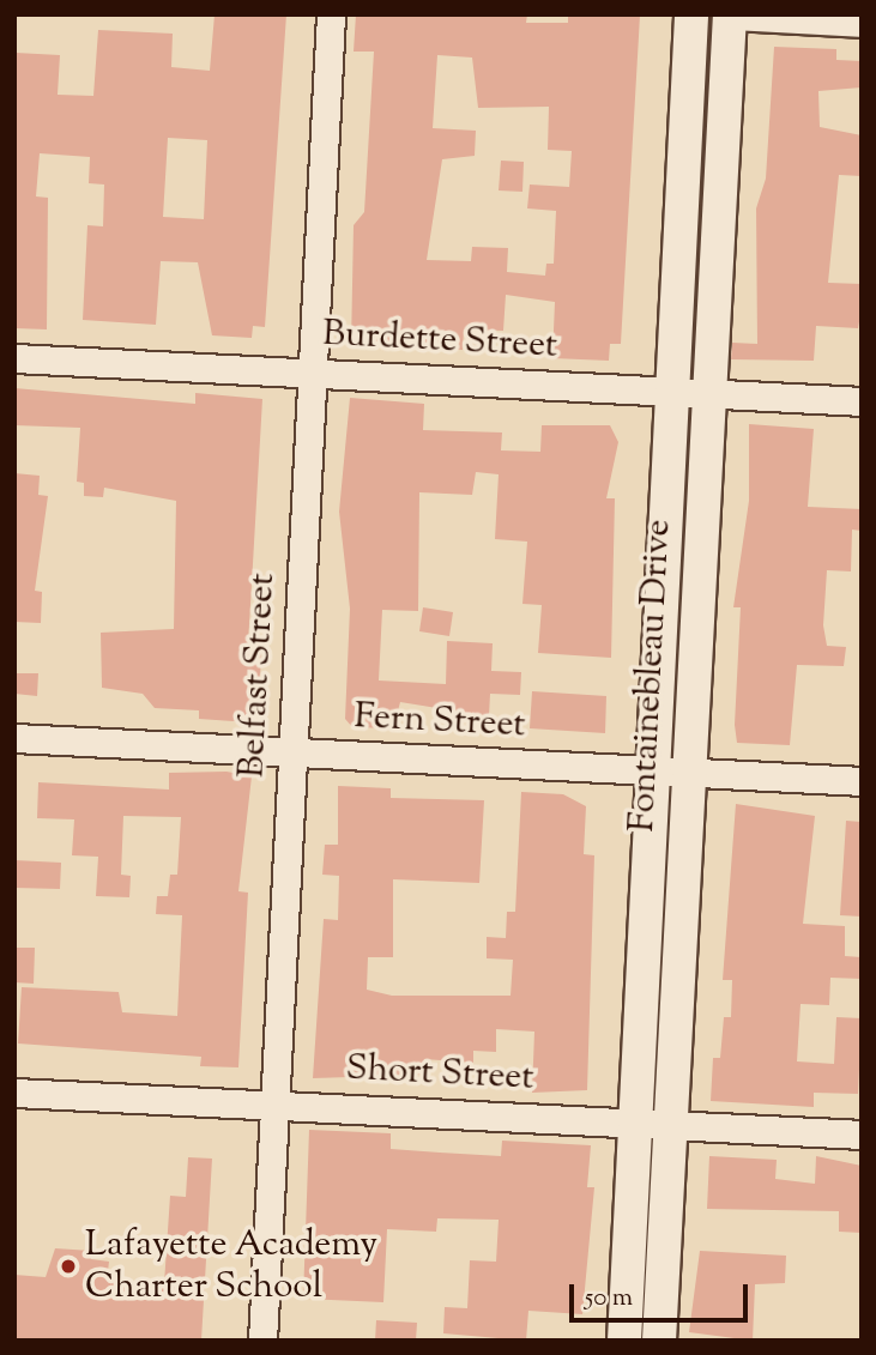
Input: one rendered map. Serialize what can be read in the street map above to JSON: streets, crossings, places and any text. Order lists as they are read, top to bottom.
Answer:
{
  "streets": {
    "street": [
      "Burdette Street",
      "Belfast Street",
      "Fontainebleau Drive",
      "Fern Street",
      "Short Street"
    ]
  },
  "crossings": [
    ["Burdette Street", "Belfast Street"],
    ["Burdette Street", "Fontainebleau Drive"],
    ["Belfast Street", "Fern Street"],
    ["Belfast Street", "Short Street"],
    ["Fontainebleau Drive", "Fern Street"],
    ["Fontainebleau Drive", "Short Street"]
  ],
  "places": ["Lafayette Academy Charter School"],
  "scale_bar": "50 m"
}
